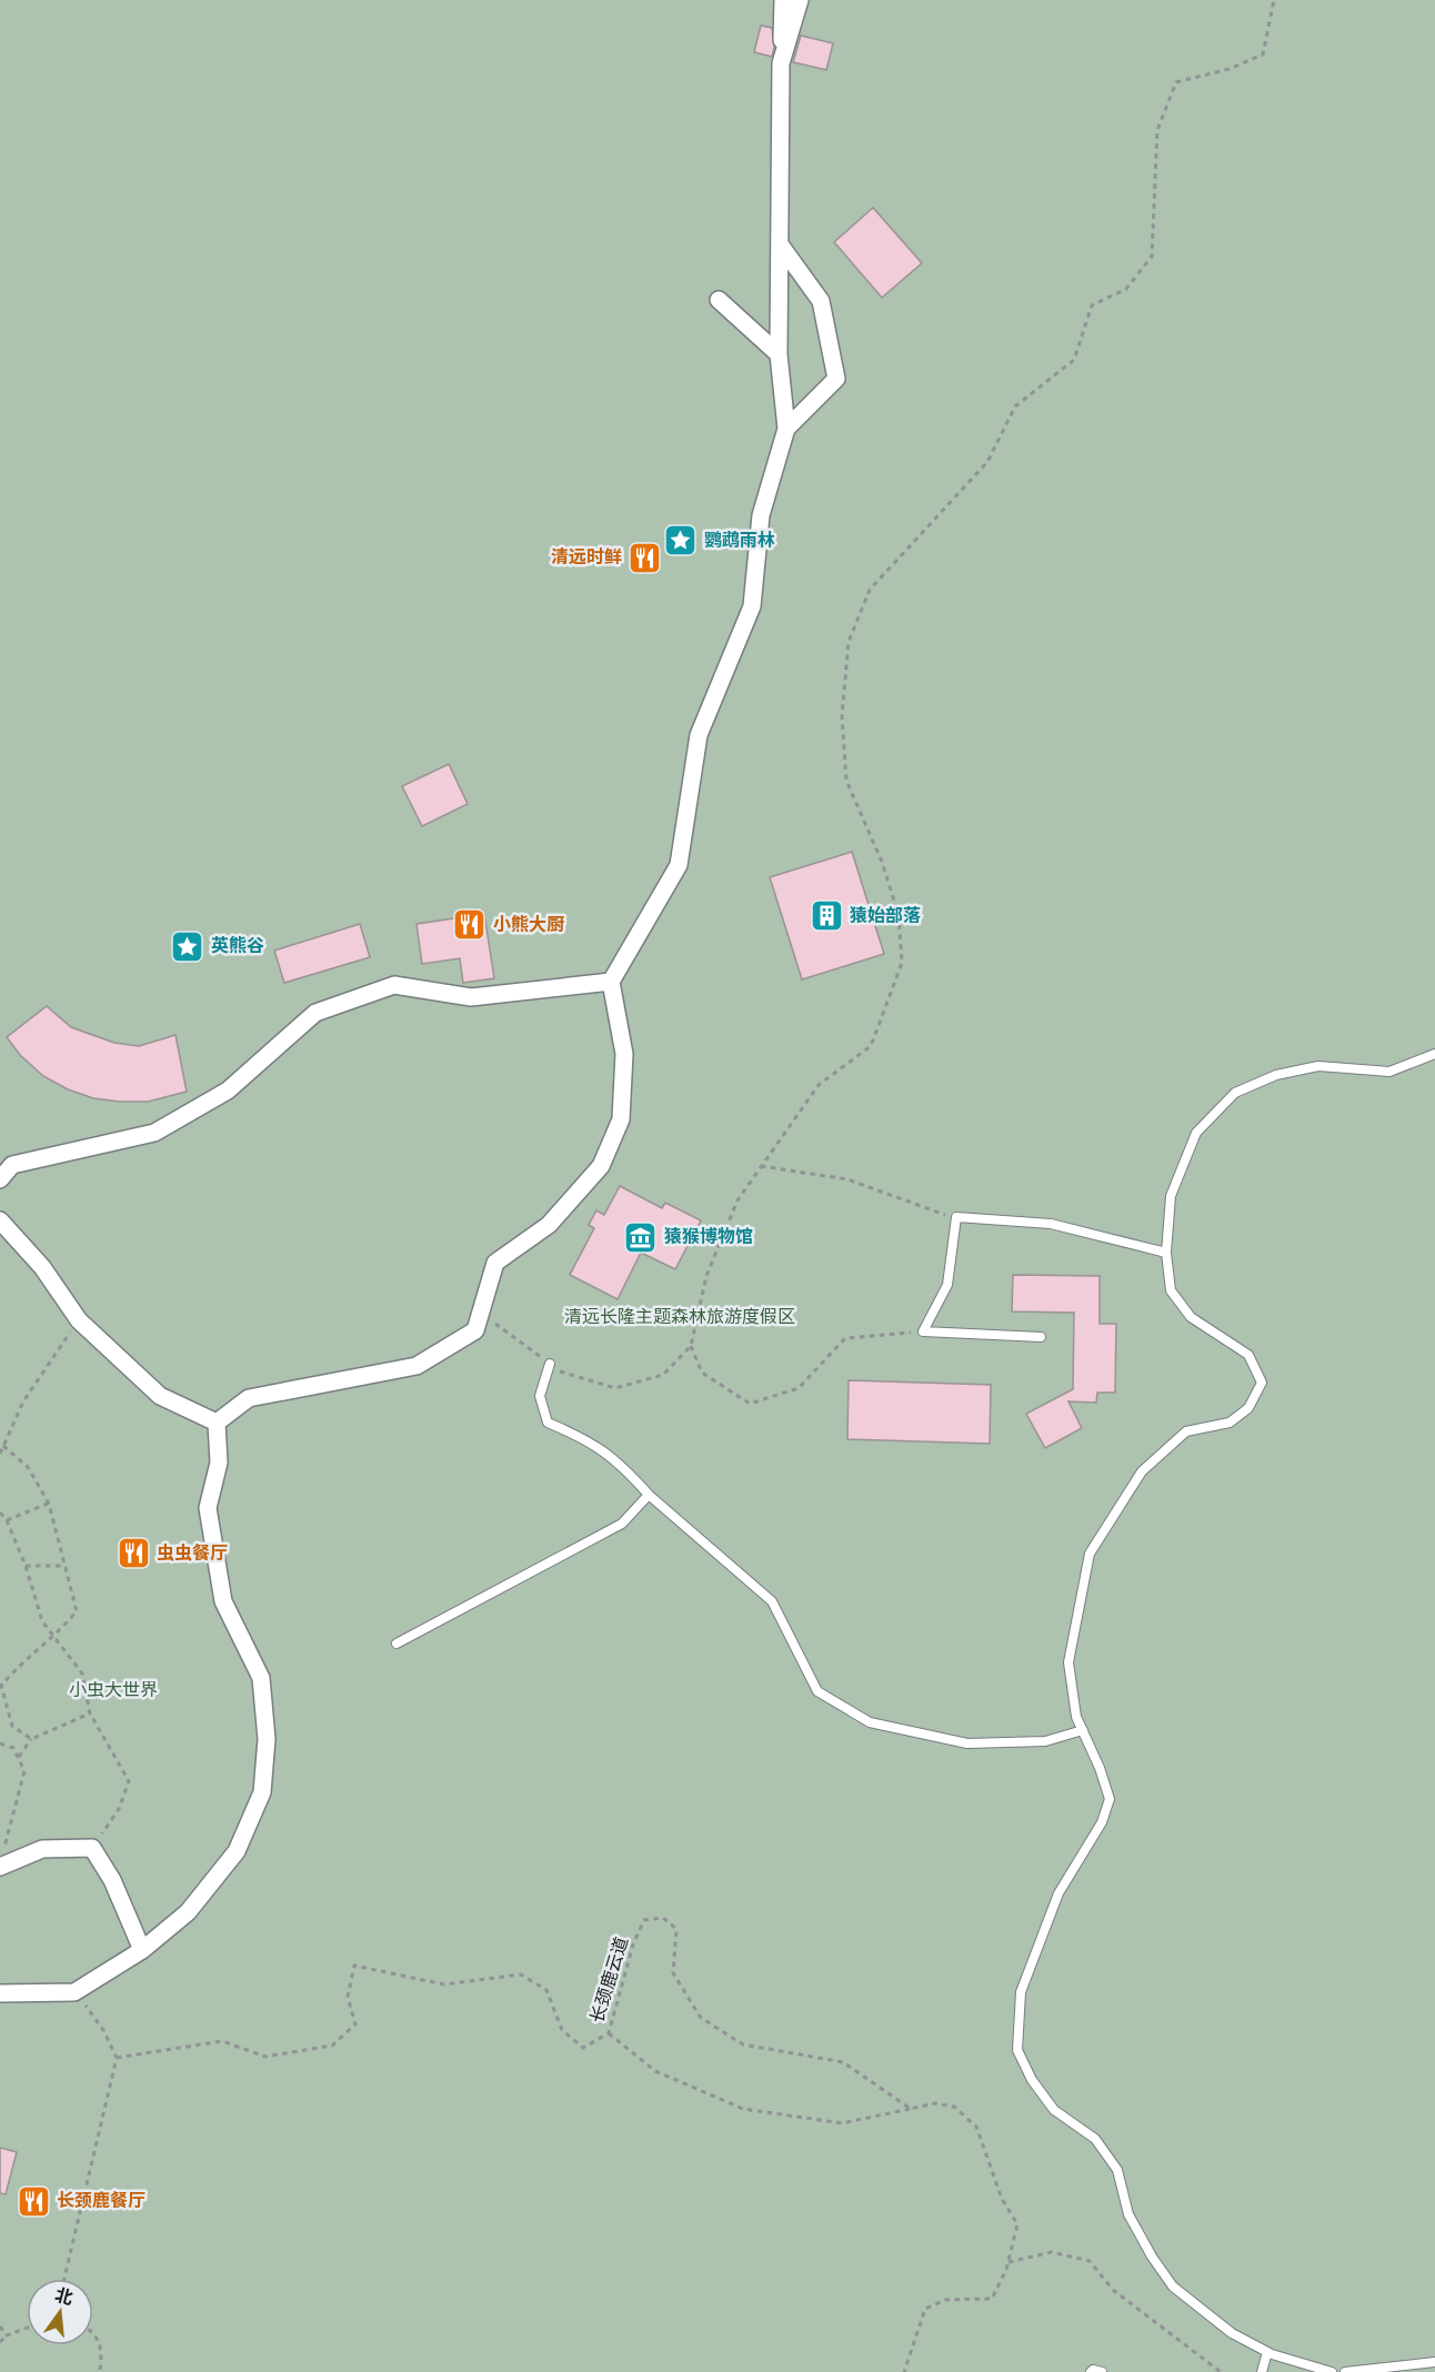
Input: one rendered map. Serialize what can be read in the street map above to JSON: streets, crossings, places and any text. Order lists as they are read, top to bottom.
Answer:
{
  "streets": {
    "path": ["长颈鹿云道"]
  },
  "parks": ["清远长隆主题森林旅游度假区", "小虫大世界"],
  "places": {
    "place": ["鹦鹉雨林", "英熊谷"],
    "restaurant": [
      "清远时鲜",
      "小熊大厨",
      "虫虫餐厅",
      "长颈鹿餐厅"
    ],
    "building": ["猿始部落"],
    "museum": ["猿猴博物馆"]
  },
  "north": "top"
}
